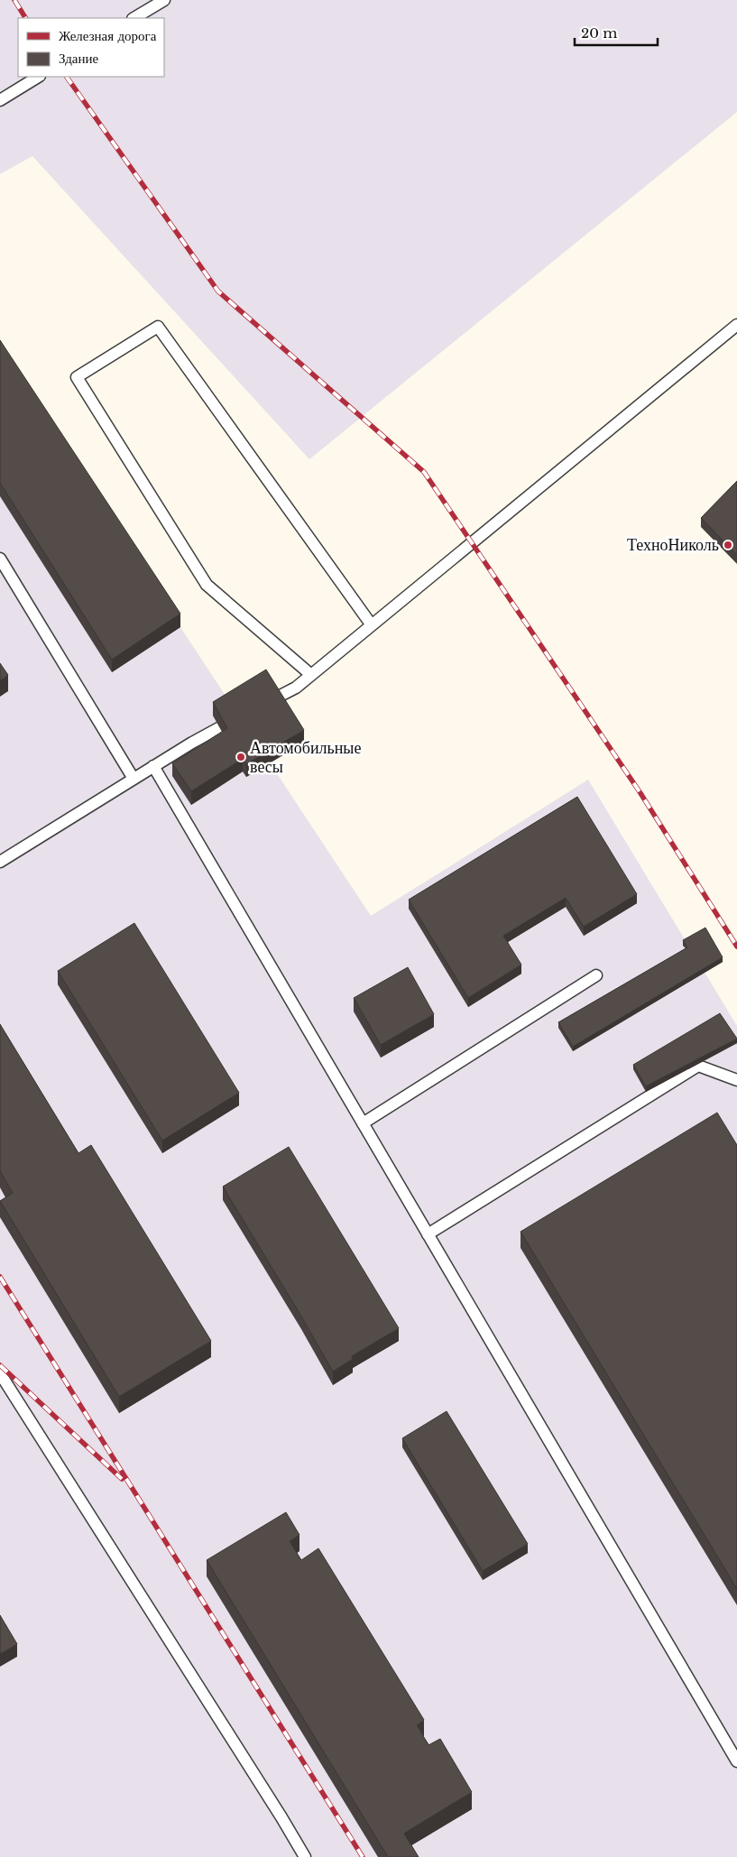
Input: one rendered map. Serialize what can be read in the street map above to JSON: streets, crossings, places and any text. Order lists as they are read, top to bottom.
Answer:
{
  "places": ["ТехноНиколь", "Автомобильные весы"],
  "legend": ["Железная дорога", "Здание"],
  "scale_bar": "20 m"
}
